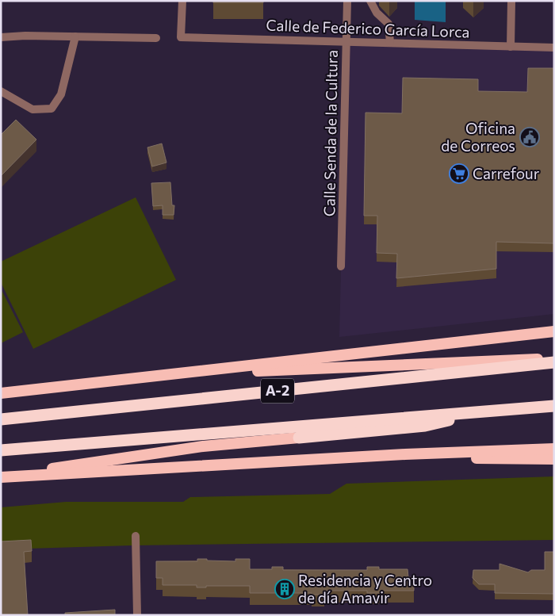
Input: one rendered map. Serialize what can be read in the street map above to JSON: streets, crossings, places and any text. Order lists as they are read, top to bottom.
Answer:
{
  "streets": {
    "highway": ["A-2"],
    "street": ["Calle de Federico García Lorca", "Calle Senda de la Cultura"]
  },
  "crossings": [
    ["Calle de Federico García Lorca", "Calle Senda de la Cultura"]
  ],
  "places": {
    "public building": ["Oficina de Correos"],
    "supermarket": ["Carrefour"],
    "building": ["Residencia y Centro de día Amavir"]
  }
}
